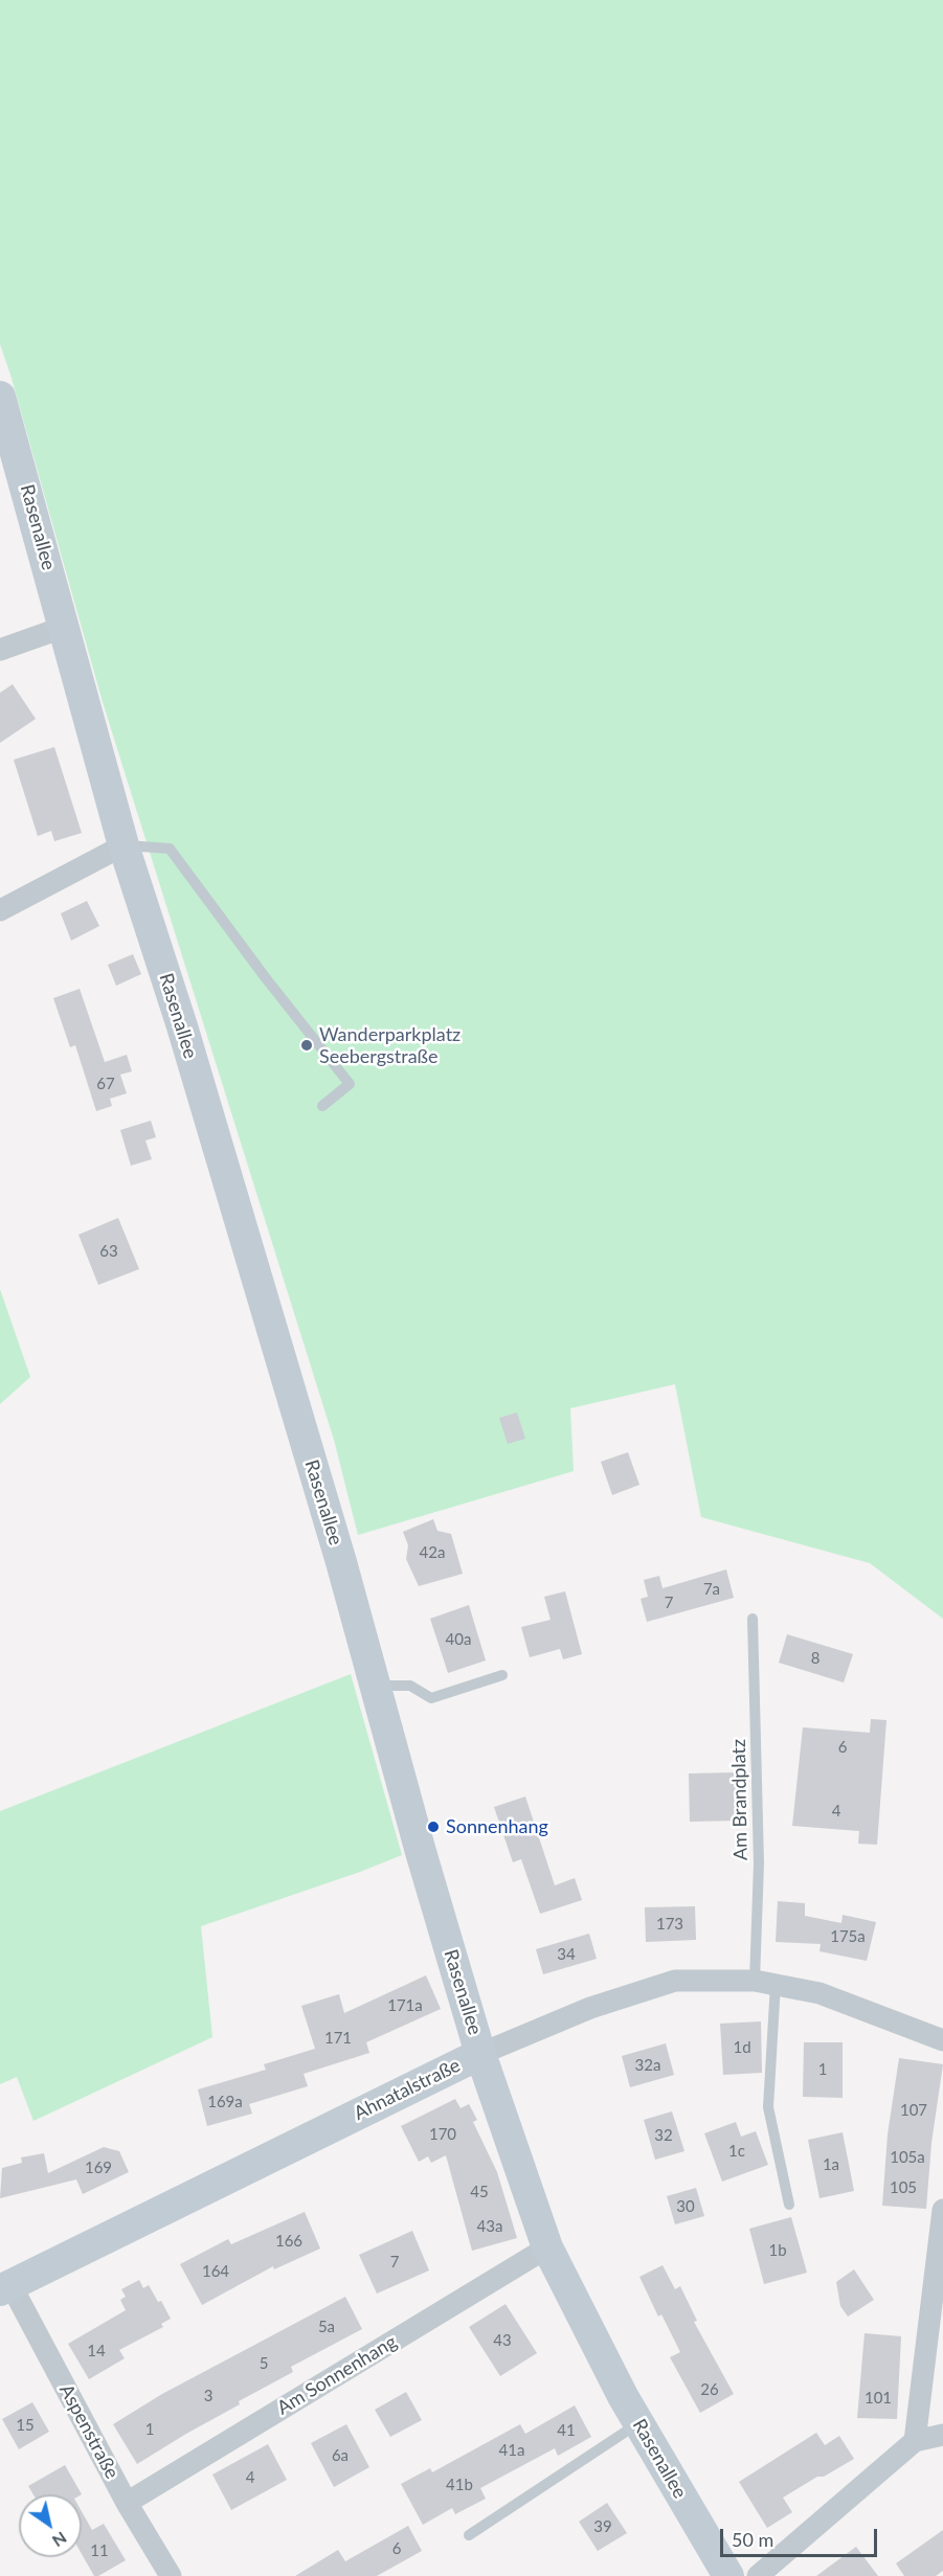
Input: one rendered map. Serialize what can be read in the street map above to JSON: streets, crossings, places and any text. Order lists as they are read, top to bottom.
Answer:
{
  "streets": {
    "main road": ["Rasenallee", "Ahnatalstraße"],
    "street": ["Am Sonnenhang", "Aspenstraße"],
    "lane": ["Am Brandplatz"]
  },
  "crossings": [
    ["Rasenallee", "Ahnatalstraße"],
    ["Rasenallee", "Am Sonnenhang"],
    ["Am Brandplatz", "Ahnatalstraße"],
    ["Ahnatalstraße", "Aspenstraße"],
    ["Am Sonnenhang", "Aspenstraße"]
  ],
  "places": ["Wanderparkplatz Seebergstraße", "Sonnenhang"],
  "house_numbers": [
    "67",
    "63",
    "42a",
    "7a",
    "7",
    "40a",
    "8",
    "6",
    "4",
    "173",
    "175a",
    "34",
    "171a",
    "171",
    "1d",
    "32a",
    "1",
    "169a",
    "107",
    "170",
    "32",
    "1c",
    "105a",
    "1a",
    "169",
    "105",
    "45",
    "30",
    "43a",
    "166",
    "1b",
    "7",
    "164",
    "5a",
    "43",
    "14",
    "5",
    "26",
    "3",
    "101",
    "15",
    "1",
    "41",
    "41a",
    "6a",
    "4",
    "41b",
    "39",
    "6",
    "11"
  ],
  "scale_bar": "50 m",
  "north": "bottom right"
}
